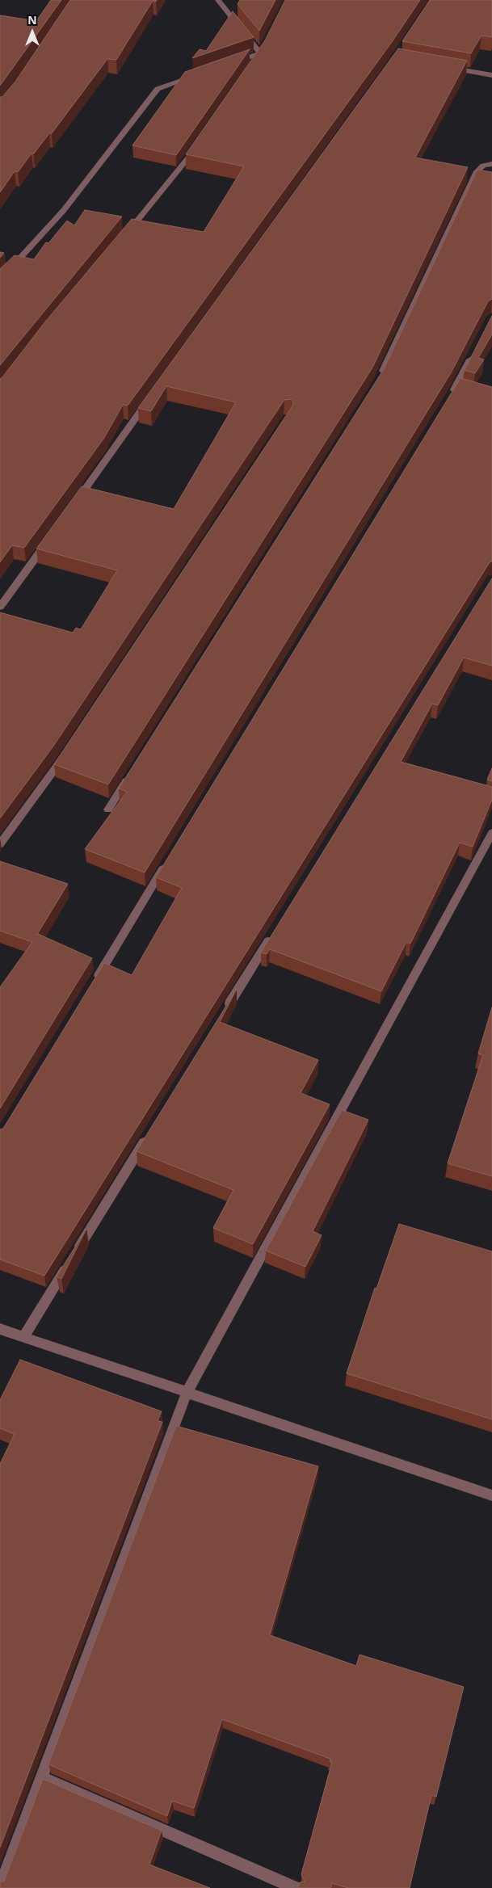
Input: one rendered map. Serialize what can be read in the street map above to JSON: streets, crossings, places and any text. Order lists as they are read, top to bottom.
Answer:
{
  "north": "top"
}
